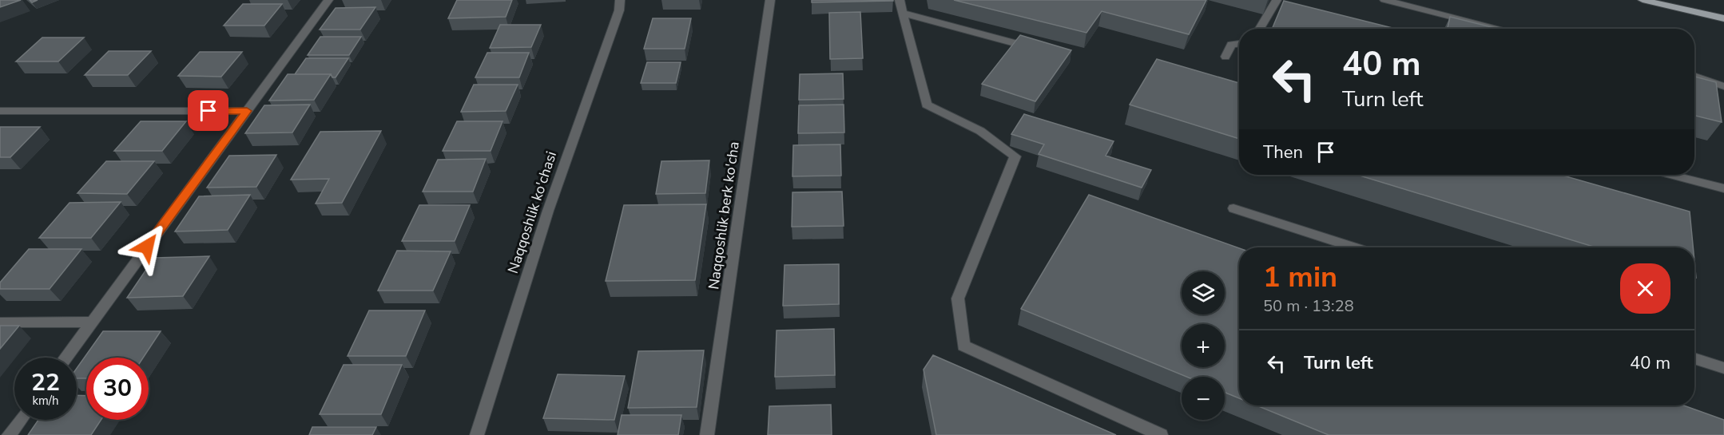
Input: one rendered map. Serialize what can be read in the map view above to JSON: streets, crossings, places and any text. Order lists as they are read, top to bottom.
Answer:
{
  "streets": {
    "street": ["Naqqoshlik ko'chasi", "Naqqoshlik berk ko'cha"]
  },
  "page": {
    "turn": ["40 m", "Turn left"],
    "then": "Then",
    "heading": ["1 min", "50 m · 13:28"],
    "map_buttons": ["+", "−"],
    "list": [
      {
        "name": "Turn left",
        "value": "40 m"
      }
    ],
    "speed": "22 km/h",
    "limit": "30"
  }
}
